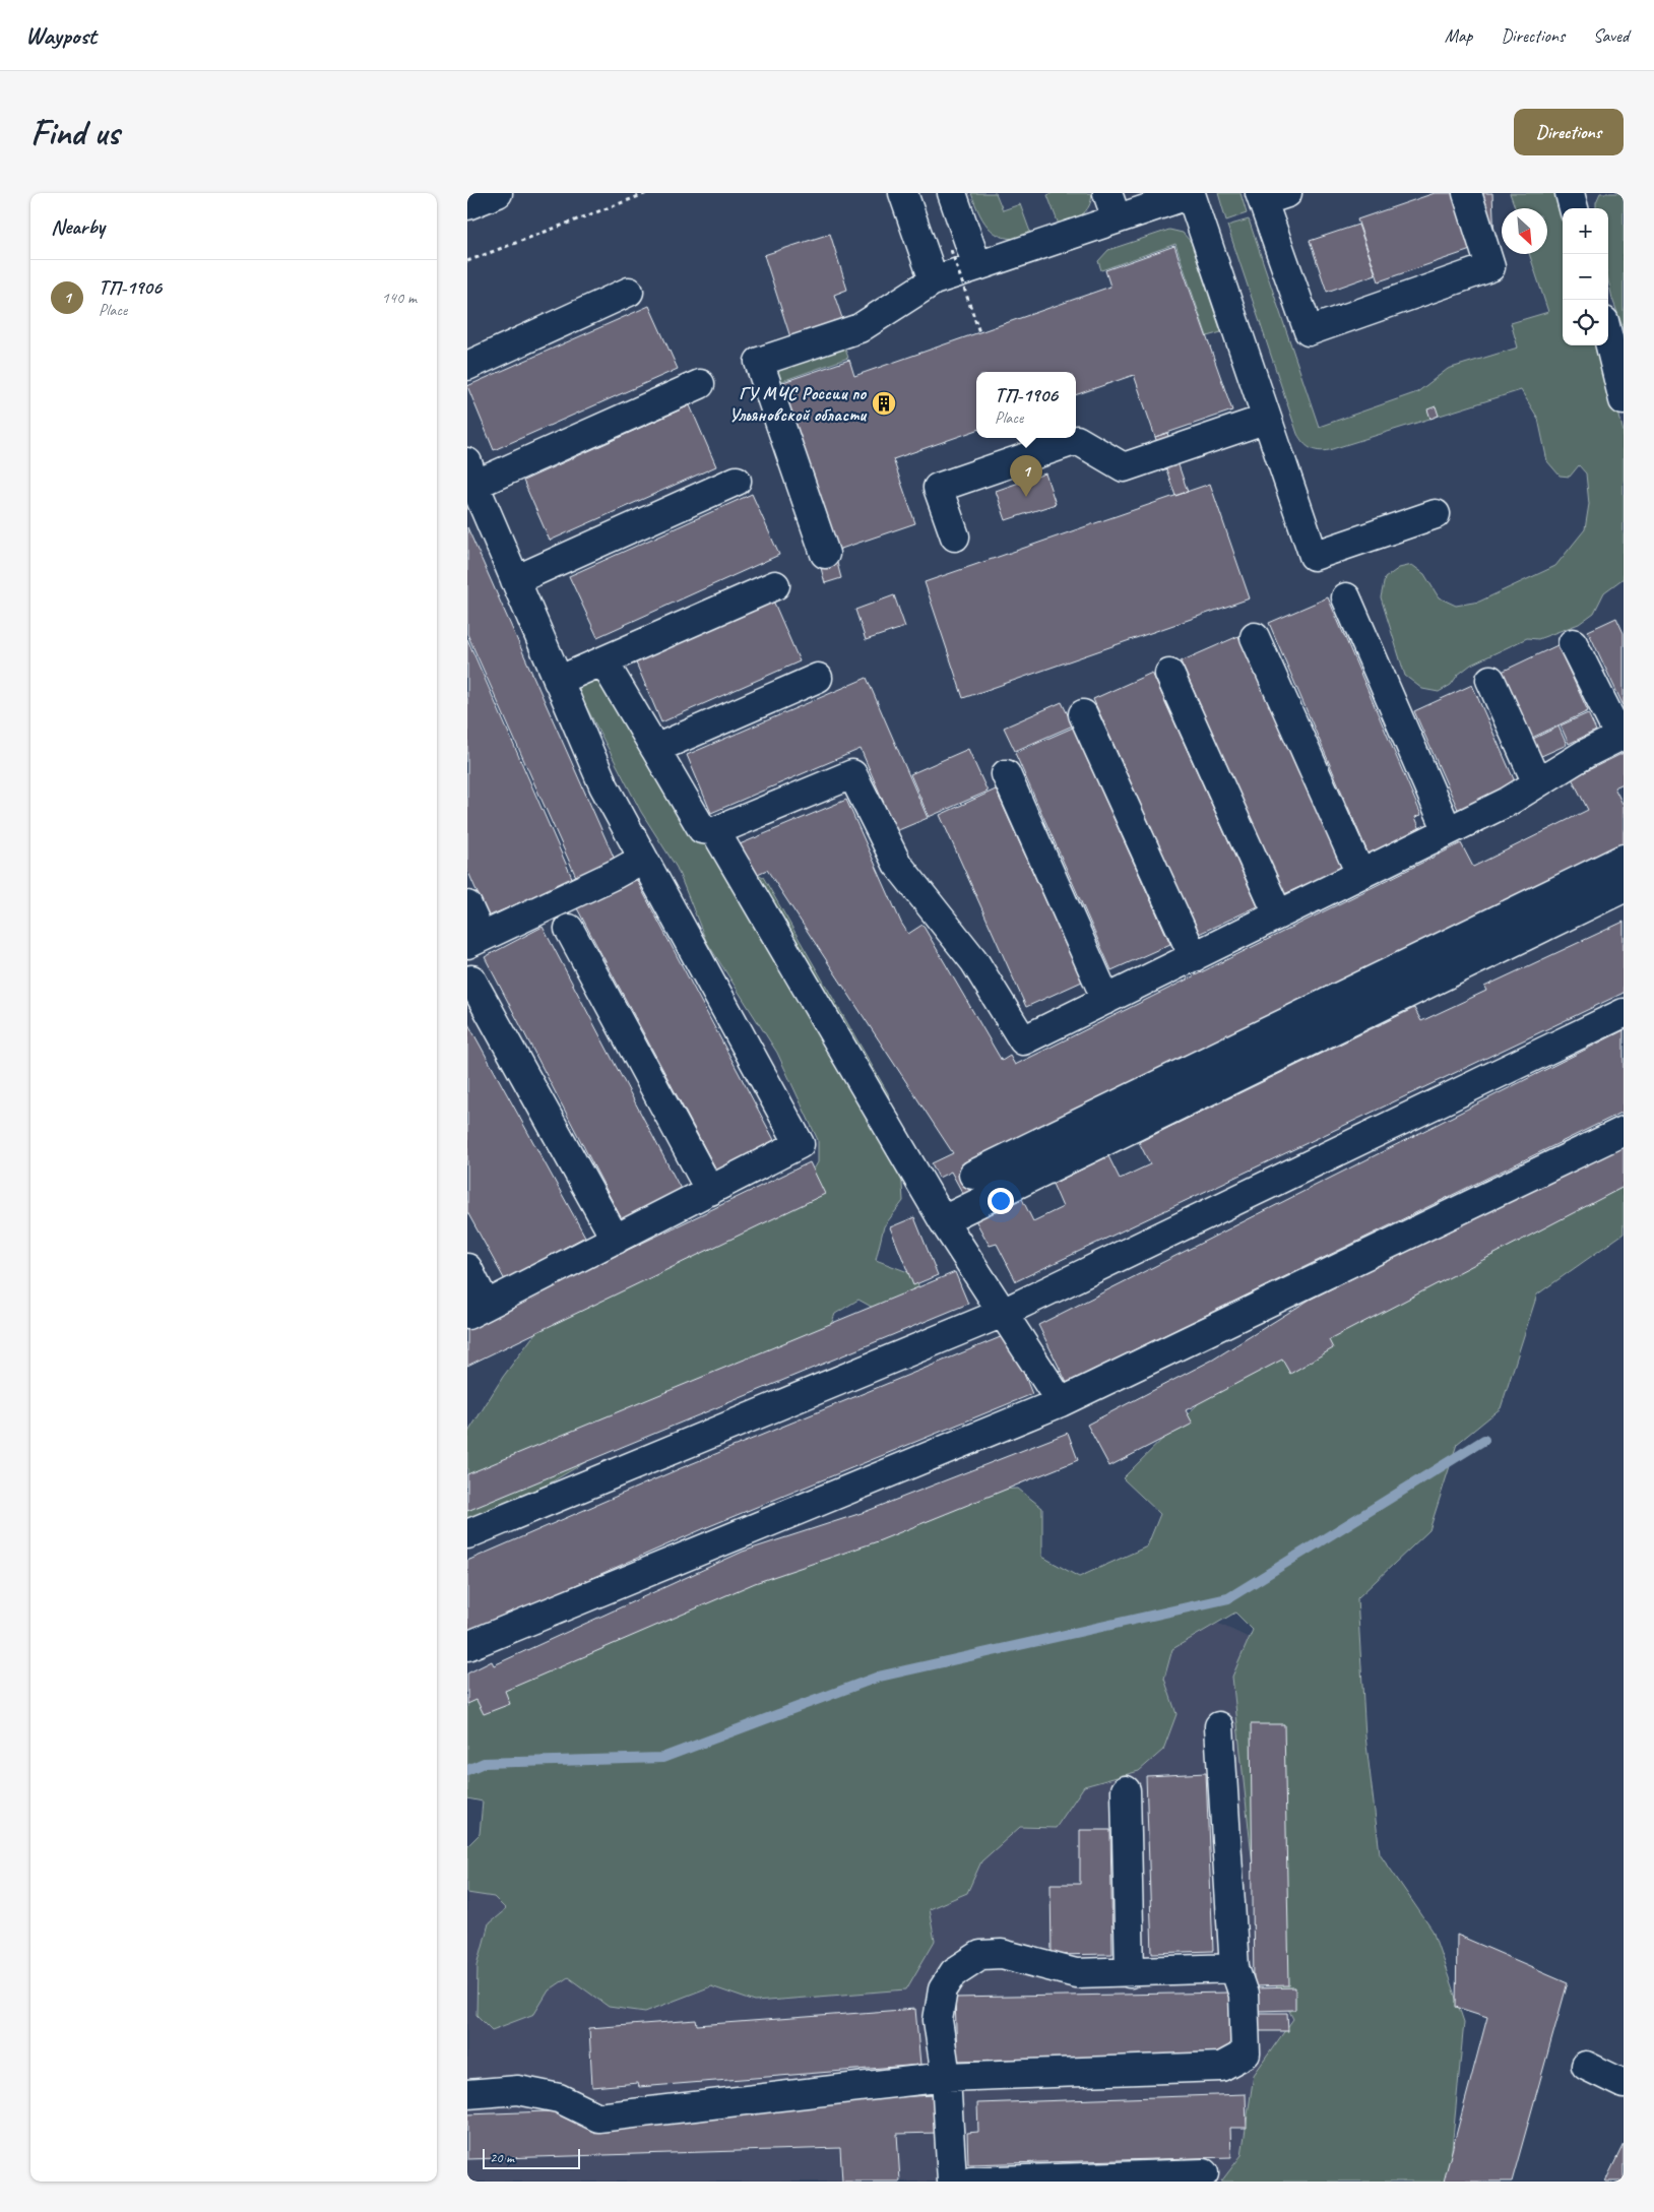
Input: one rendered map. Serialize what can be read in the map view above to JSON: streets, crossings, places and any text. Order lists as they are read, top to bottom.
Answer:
{
  "places": {
    "building": ["ГУ МЧС России по Ульяновской области"]
  },
  "scale_bar": "20 m",
  "north": "bottom right",
  "page": {
    "header": "Waypost",
    "nav": ["Map", "Directions", "Saved"],
    "buttons": "Directions",
    "title": "Find us",
    "heading": "Nearby",
    "map_buttons": ["+", "−"],
    "list": [
      {
        "mark": "1",
        "name": "ТП-1906",
        "note": "Place",
        "value": "140 m"
      }
    ],
    "popup": ["ТП-1906", "Place"],
    "pins": "1",
    "scale": "20 m"
  }
}
